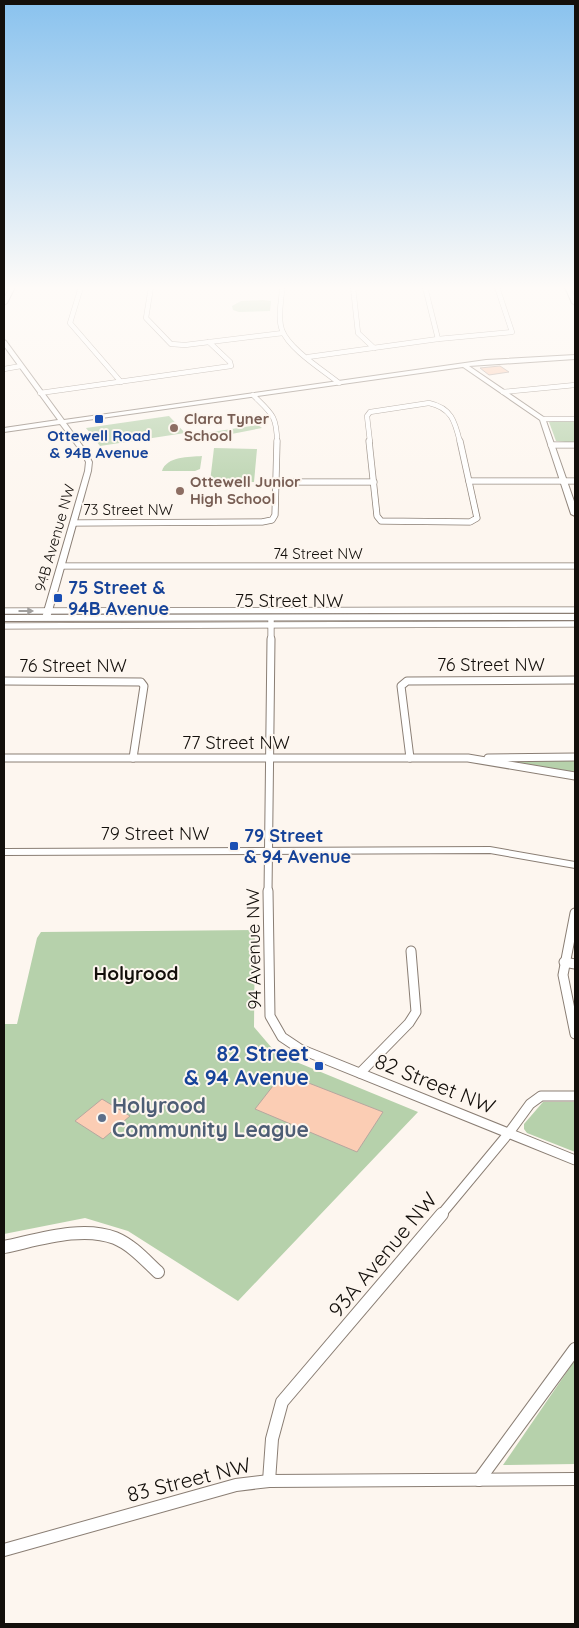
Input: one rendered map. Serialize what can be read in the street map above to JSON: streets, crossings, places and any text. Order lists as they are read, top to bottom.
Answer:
{
  "streets": {
    "main road": ["75 Street NW"],
    "street": [
      "73 Street NW",
      "94B Avenue NW",
      "74 Street NW",
      "76 Street NW",
      "77 Street NW",
      "79 Street NW",
      "94 Avenue NW",
      "82 Street NW",
      "93A Avenue NW",
      "83 Street NW"
    ]
  },
  "crossings": [
    ["73 Street NW", "94B Avenue NW"],
    ["94B Avenue NW", "74 Street NW"],
    ["94B Avenue NW", "75 Street NW"],
    ["75 Street NW", "94 Avenue NW"],
    ["76 Street NW", "77 Street NW"],
    ["77 Street NW", "94 Avenue NW"],
    ["79 Street NW", "94 Avenue NW"],
    ["94 Avenue NW", "82 Street NW"],
    ["82 Street NW", "93A Avenue NW"],
    ["93A Avenue NW", "83 Street NW"]
  ],
  "districts": ["Holyrood"],
  "places": {
    "transit": [
      "Ottewell Road & 94B Avenue",
      "75 Street & 94B Avenue",
      "79 Street & 94 Avenue",
      "82 Street & 94 Avenue"
    ],
    "other": ["Clara Tyner School", "Ottewell Junior High School", "Holyrood Community League"]
  }
}
